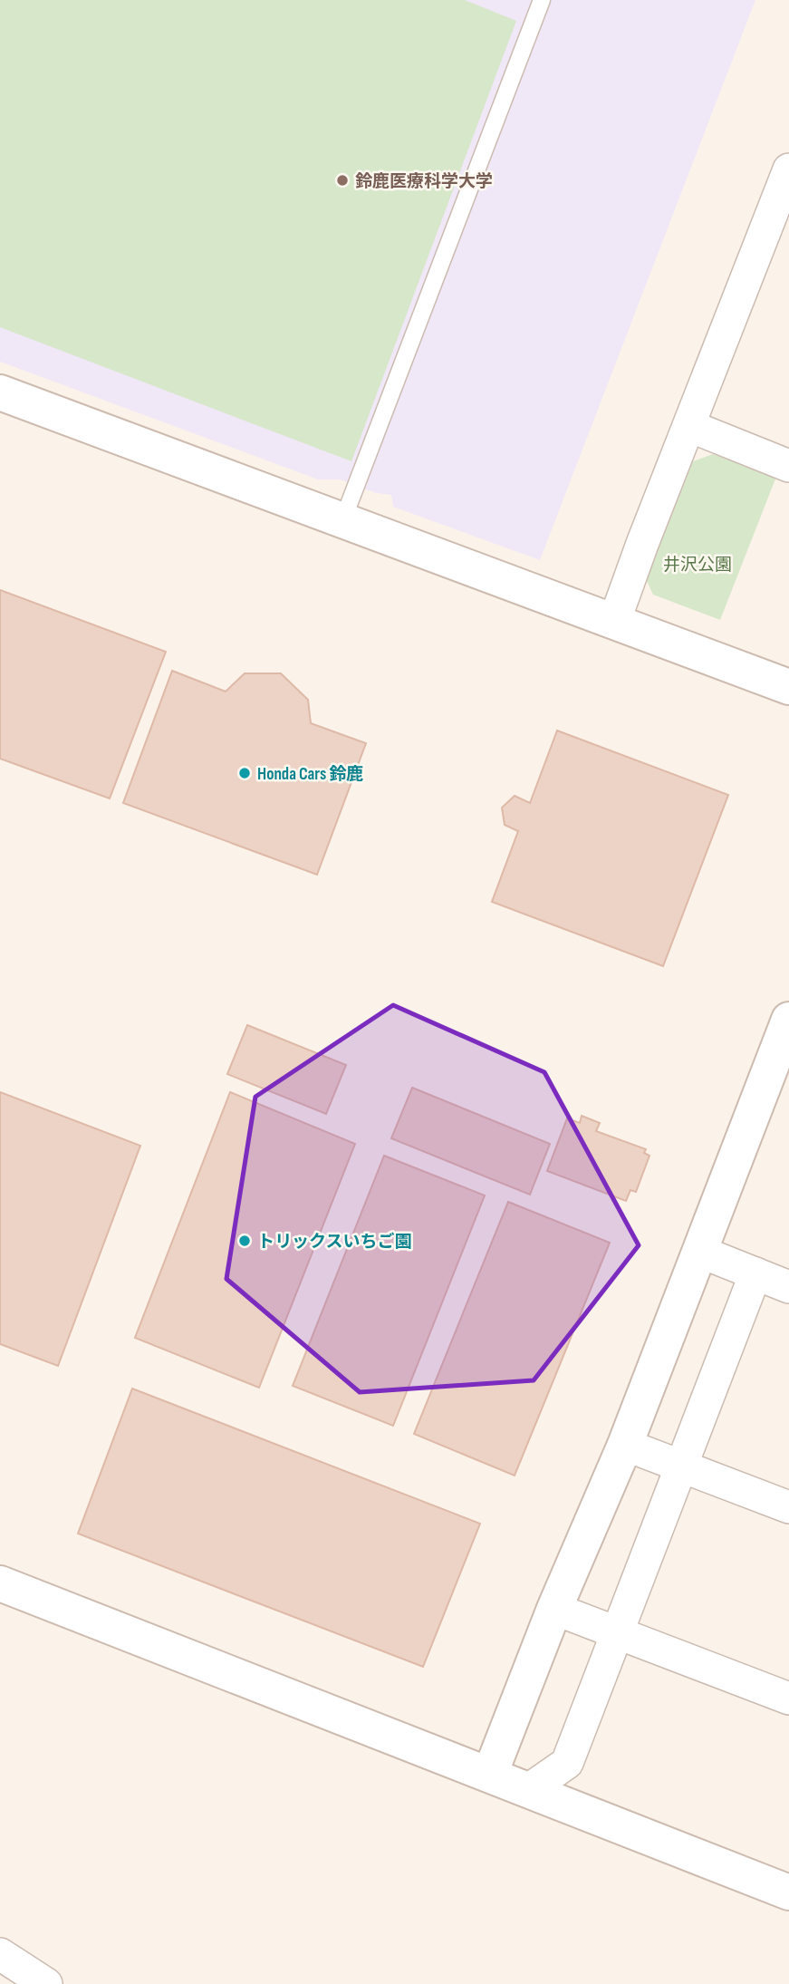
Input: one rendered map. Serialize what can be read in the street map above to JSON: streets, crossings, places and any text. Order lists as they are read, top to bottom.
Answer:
{
  "parks": ["井沢公園"],
  "places": ["鈴鹿医療科学大学", "Honda Cars 鈴鹿", "トリックスいちご園"]
}
